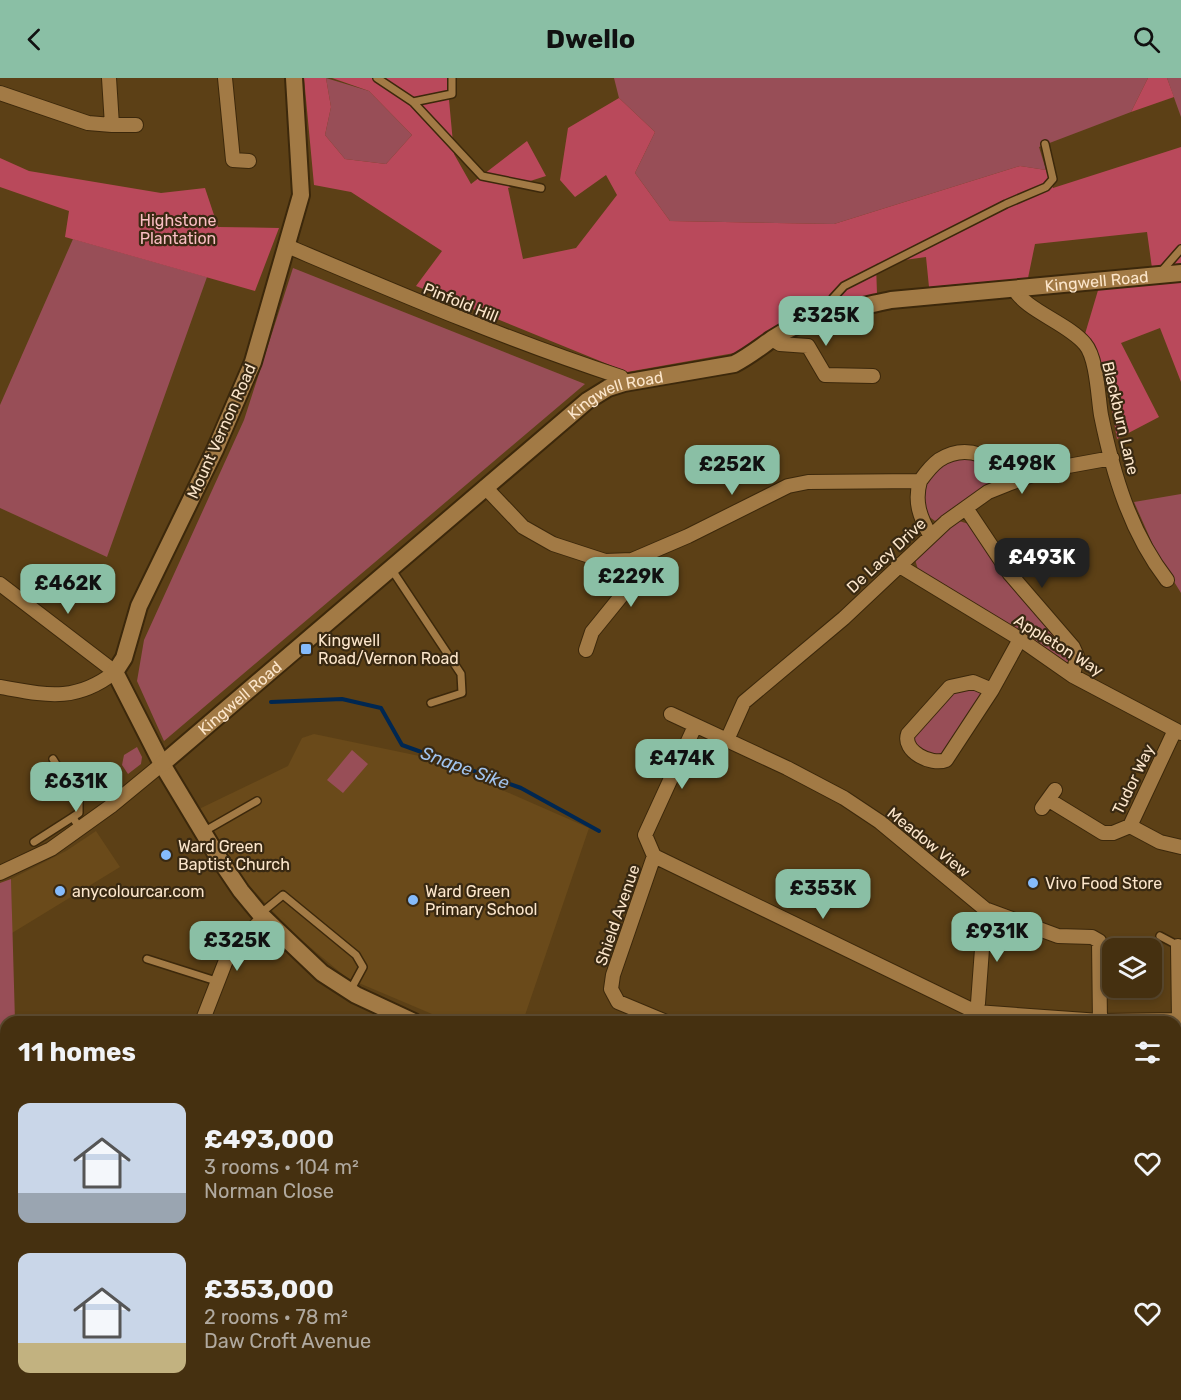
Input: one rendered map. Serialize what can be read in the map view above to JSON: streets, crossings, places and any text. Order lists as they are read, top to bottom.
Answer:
{
  "streets": {
    "street": [
      "Kingwell Road",
      "Pinfold Hill",
      "Blackburn Lane",
      "Mount Vernon Road",
      "De Lacy Drive",
      "Appleton Way",
      "Tudor Way",
      "Meadow View",
      "Shield Avenue"
    ]
  },
  "crossings": [
    ["Kingwell Road", "Pinfold Hill"],
    ["Kingwell Road", "Blackburn Lane"],
    ["Pinfold Hill", "Mount Vernon Road"],
    ["Blackburn Lane", "De Lacy Drive"],
    ["De Lacy Drive", "Appleton Way"],
    ["De Lacy Drive", "Meadow View"],
    ["Appleton Way", "Tudor Way"],
    ["Meadow View", "Shield Avenue"]
  ],
  "water": ["Snape Sike"],
  "parks": ["Highstone Plantation"],
  "places": {
    "transit": ["Kingwell Road/Vernon Road"],
    "other": [
      "Ward Green Baptist Church",
      "Vivo Food Store",
      "anycolourcar.com",
      "Ward Green Primary School"
    ]
  },
  "page": {
    "header": "Dwello",
    "price": [
      "£325K",
      "£498K",
      "£252K",
      "£493K",
      "£229K",
      "£462K",
      "£474K",
      "£631K",
      "£353K",
      "£931K",
      "£325K"
    ],
    "heading": "11 homes",
    "list": [
      {
        "name": "£493,000",
        "note": "3 rooms · 104 m² · Norman Close"
      },
      {
        "name": "£353,000",
        "note": "2 rooms · 78 m² · Daw Croft Avenue"
      }
    ]
  }
}
